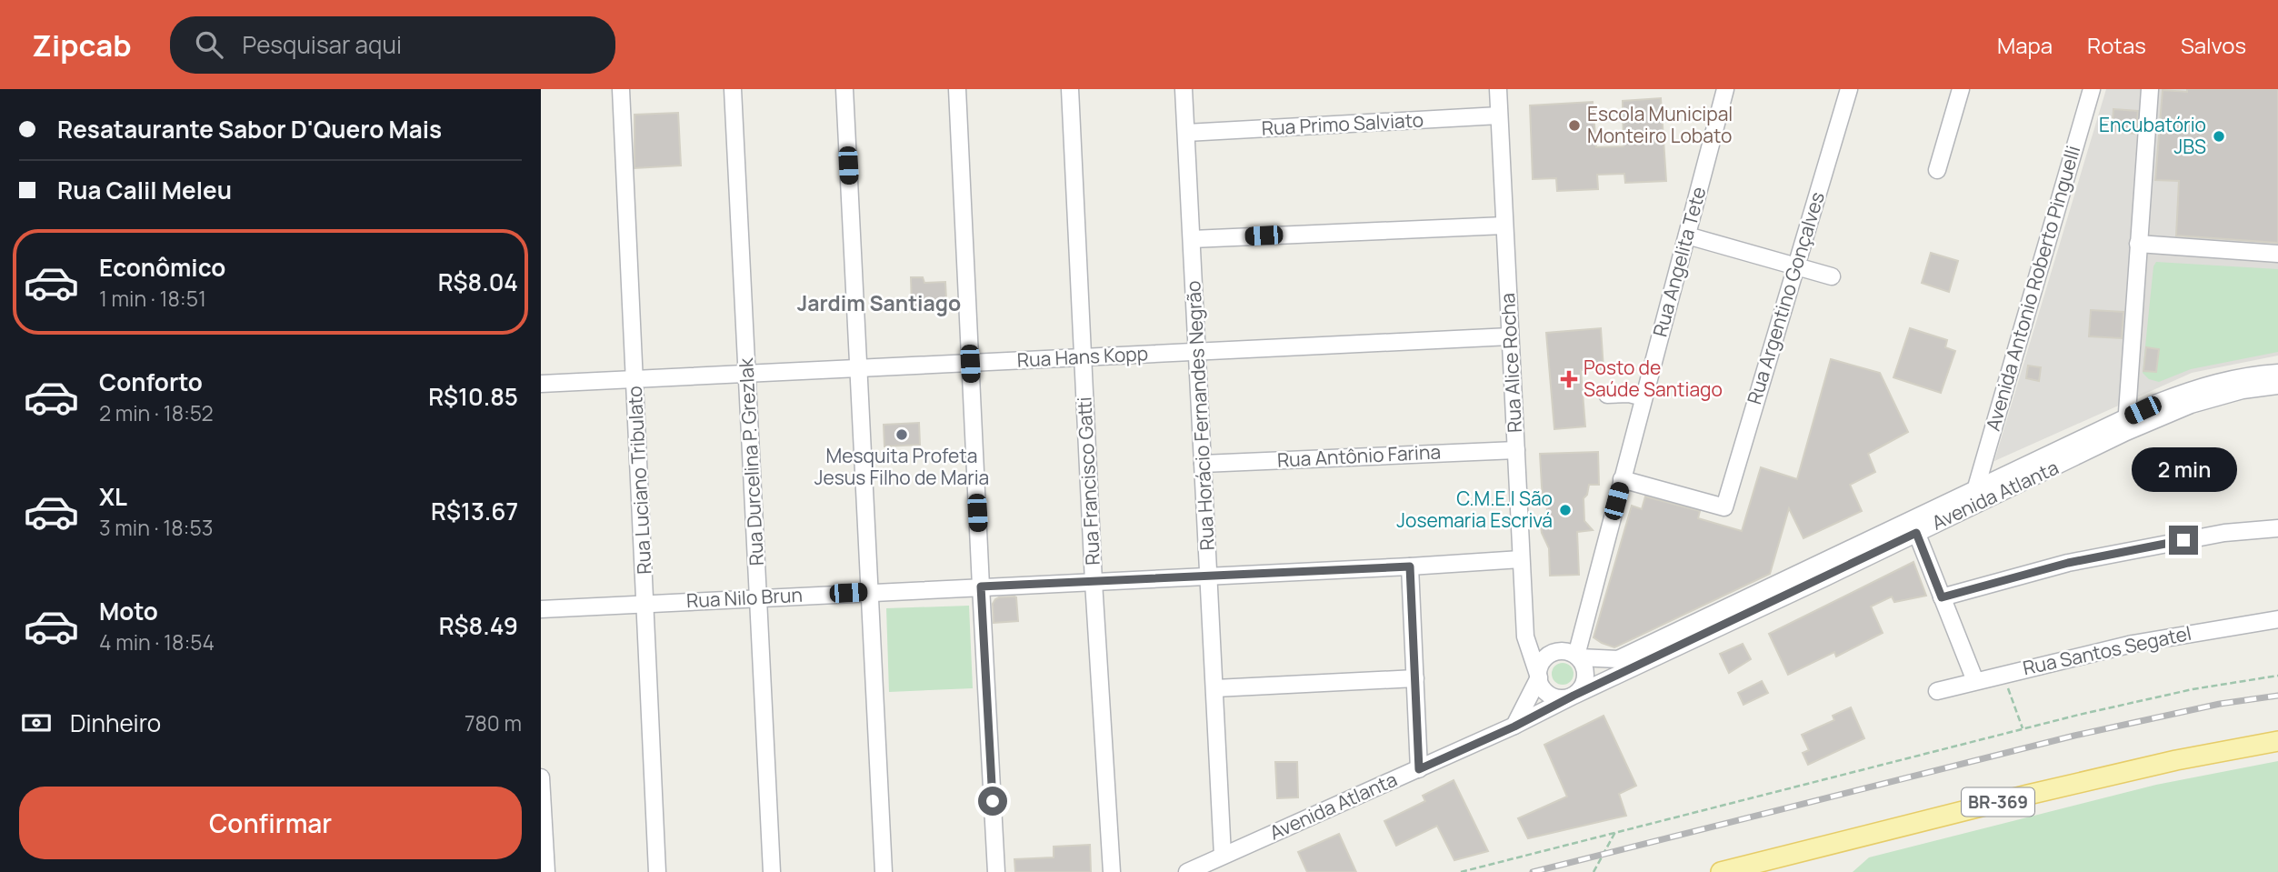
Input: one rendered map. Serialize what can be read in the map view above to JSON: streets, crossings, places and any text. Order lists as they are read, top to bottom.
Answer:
{
  "streets": {
    "main road": ["BR-369"],
    "street": [
      "Rua Primo Salviato",
      "Rua Angelita Tete",
      "Avenida Antonio Roberto Pinguelli",
      "Rua Argentino Gonçalves",
      "Rua Hans Kopp",
      "Rua Alice Rocha",
      "Rua Horácio Fernandes Negrão",
      "Rua Antônio Farina",
      "Rua Durcelina P. Grezlak",
      "Rua Luciano Tribulato",
      "Rua Francisco Gatti",
      "Avenida Atlanta",
      "Rua Nilo Brun",
      "Rua Santos Segatel"
    ]
  },
  "crossings": [
    ["Rua Primo Salviato", "Rua Alice Rocha"],
    ["Rua Primo Salviato", "Rua Horácio Fernandes Negrão"],
    ["Rua Angelita Tete", "Rua Argentino Gonçalves"],
    ["Rua Angelita Tete", "Rua Alice Rocha"],
    ["Rua Angelita Tete", "Avenida Atlanta"],
    ["Avenida Antonio Roberto Pinguelli", "Avenida Atlanta"],
    ["Rua Hans Kopp", "Rua Alice Rocha"],
    ["Rua Hans Kopp", "Rua Horácio Fernandes Negrão"],
    ["Rua Hans Kopp", "Rua Durcelina P. Grezlak"],
    ["Rua Hans Kopp", "Rua Luciano Tribulato"],
    ["Rua Hans Kopp", "Rua Francisco Gatti"],
    ["Rua Alice Rocha", "Rua Antônio Farina"],
    ["Rua Alice Rocha", "Avenida Atlanta"],
    ["Rua Alice Rocha", "Rua Nilo Brun"],
    ["Rua Horácio Fernandes Negrão", "Rua Antônio Farina"],
    ["Rua Horácio Fernandes Negrão", "Avenida Atlanta"],
    ["Rua Horácio Fernandes Negrão", "Rua Nilo Brun"],
    ["Rua Durcelina P. Grezlak", "Rua Nilo Brun"],
    ["Rua Luciano Tribulato", "Rua Nilo Brun"],
    ["Rua Francisco Gatti", "Rua Nilo Brun"]
  ],
  "districts": ["Jardim Santiago"],
  "places": {
    "other": [
      "Escola Municipal Monteiro Lobato",
      "Encubatório JBS",
      "Mesquita Profeta Jesus Filho de Maria",
      "C.M.E.I São Josemaria Escrivá"
    ],
    "health": ["Posto de Saúde Santiago"]
  },
  "page": {
    "header": "Zipcab",
    "search": "Pesquisar aqui",
    "nav": ["Mapa", "Rotas", "Salvos"],
    "banner": ["Resataurante Sabor D'Quero Mais", "Rua Calil Meleu"],
    "list": [
      {
        "name": "Econômico",
        "note": "1 min · 18:51",
        "value": "R$8.04"
      },
      {
        "name": "Conforto",
        "note": "2 min · 18:52",
        "value": "R$10.85"
      },
      {
        "name": "XL",
        "note": "3 min · 18:53",
        "value": "R$13.67"
      },
      {
        "name": "Moto",
        "note": "4 min · 18:54",
        "value": "R$8.49"
      }
    ],
    "bubble": "2 min",
    "pay": ["Dinheiro", "780 m"],
    "buttons": "Confirmar"
  }
}
